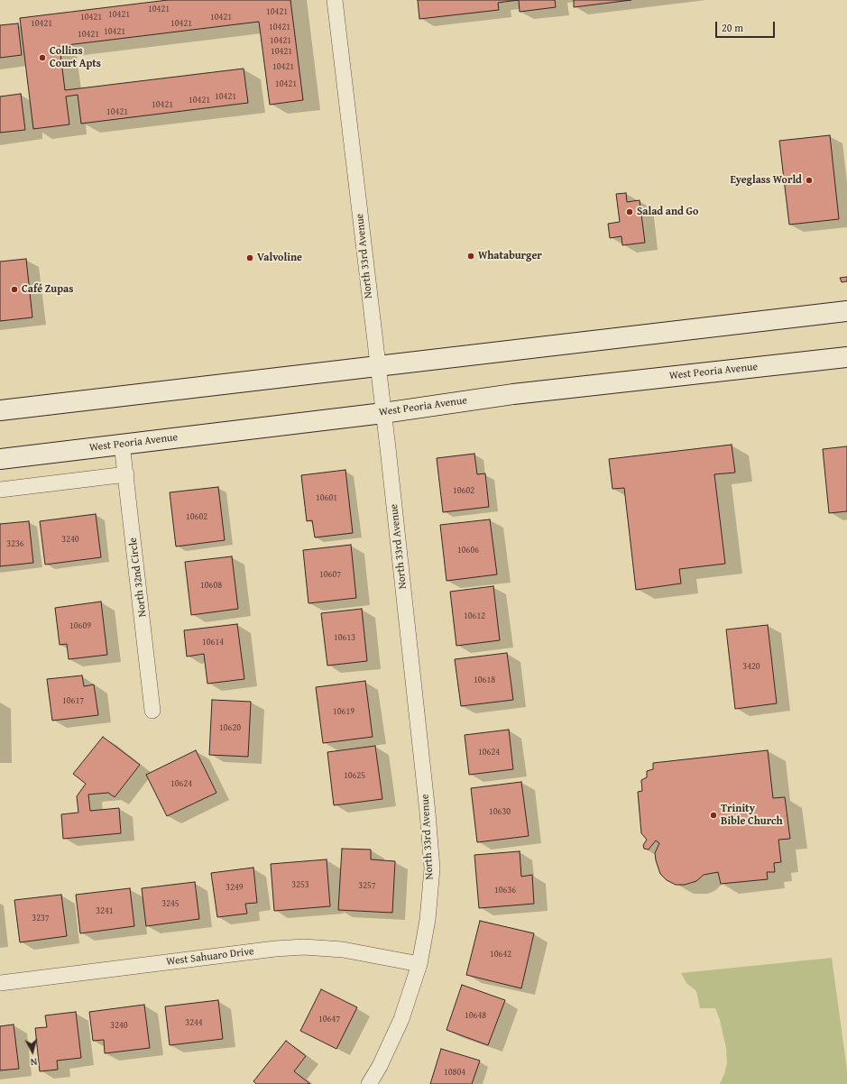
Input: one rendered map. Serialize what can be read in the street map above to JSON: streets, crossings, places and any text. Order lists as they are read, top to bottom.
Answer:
{
  "streets": {
    "main road": ["West Peoria Avenue"],
    "street": ["North 33rd Avenue", "North 32nd Circle", "West Sahuaro Drive"]
  },
  "crossings": [
    ["North 33rd Avenue", "West Peoria Avenue"],
    ["North 33rd Avenue", "West Sahuaro Drive"],
    ["West Peoria Avenue", "North 32nd Circle"]
  ],
  "places": [
    "Collins Court Apts",
    "Eyeglass World",
    "Salad and Go",
    "Whataburger",
    "Valvoline",
    "Café Zupas",
    "Trinity Bible Church"
  ],
  "house_numbers": [
    "10421",
    "10421",
    "10421",
    "10421",
    "10421",
    "10421",
    "10421",
    "10421",
    "10421",
    "10421",
    "10421",
    "10421",
    "10421",
    "10421",
    "10421",
    "10421",
    "10421",
    "10421",
    "10602",
    "10601",
    "10602",
    "3240",
    "3236",
    "10606",
    "10607",
    "10608",
    "10612",
    "10609",
    "10613",
    "10614",
    "3420",
    "10618",
    "10617",
    "10619",
    "10620",
    "10624",
    "10625",
    "10624",
    "10630",
    "3253",
    "3257",
    "3249",
    "10636",
    "3245",
    "3241",
    "3237",
    "10642",
    "10648",
    "10647",
    "3244",
    "3240",
    "10804"
  ],
  "scale_bar": "20 m",
  "north": "bottom"
}
